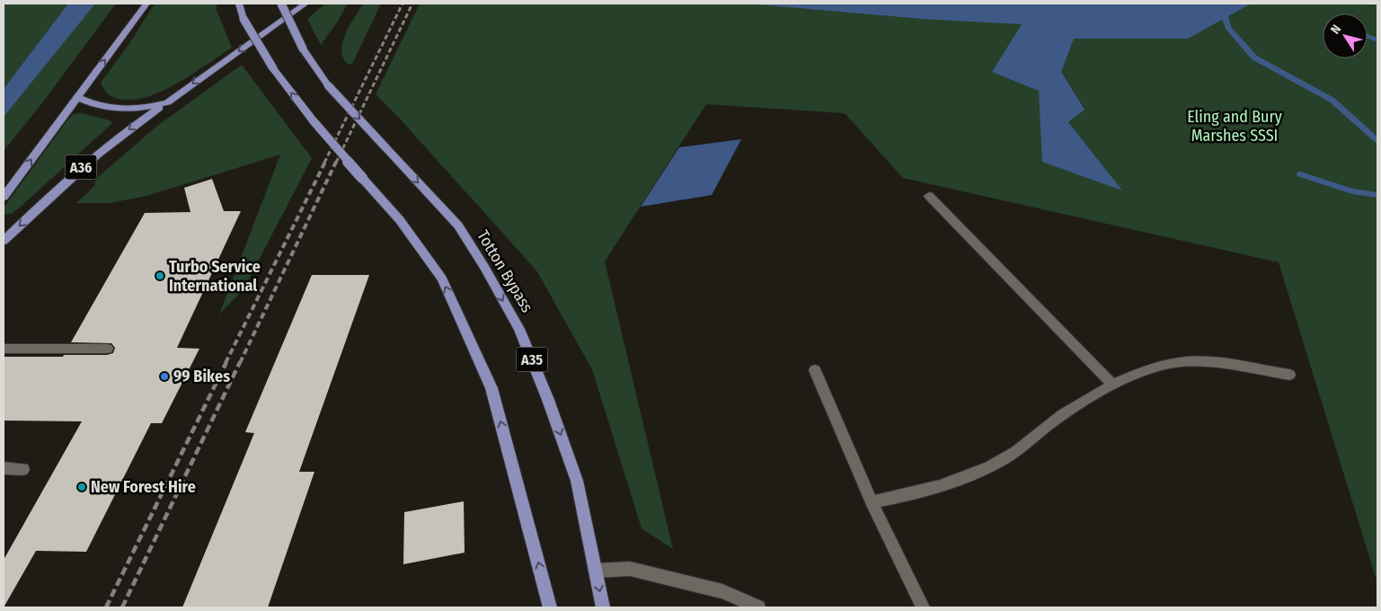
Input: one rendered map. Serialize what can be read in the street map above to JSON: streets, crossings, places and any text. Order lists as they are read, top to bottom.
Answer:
{
  "streets": {
    "main road": ["A36", "Totton Bypass", "A35"]
  },
  "parks": ["Eling and Bury Marshes SSSI"],
  "places": ["Turbo Service International", "99 Bikes", "New Forest Hire"],
  "north": "top left"
}
